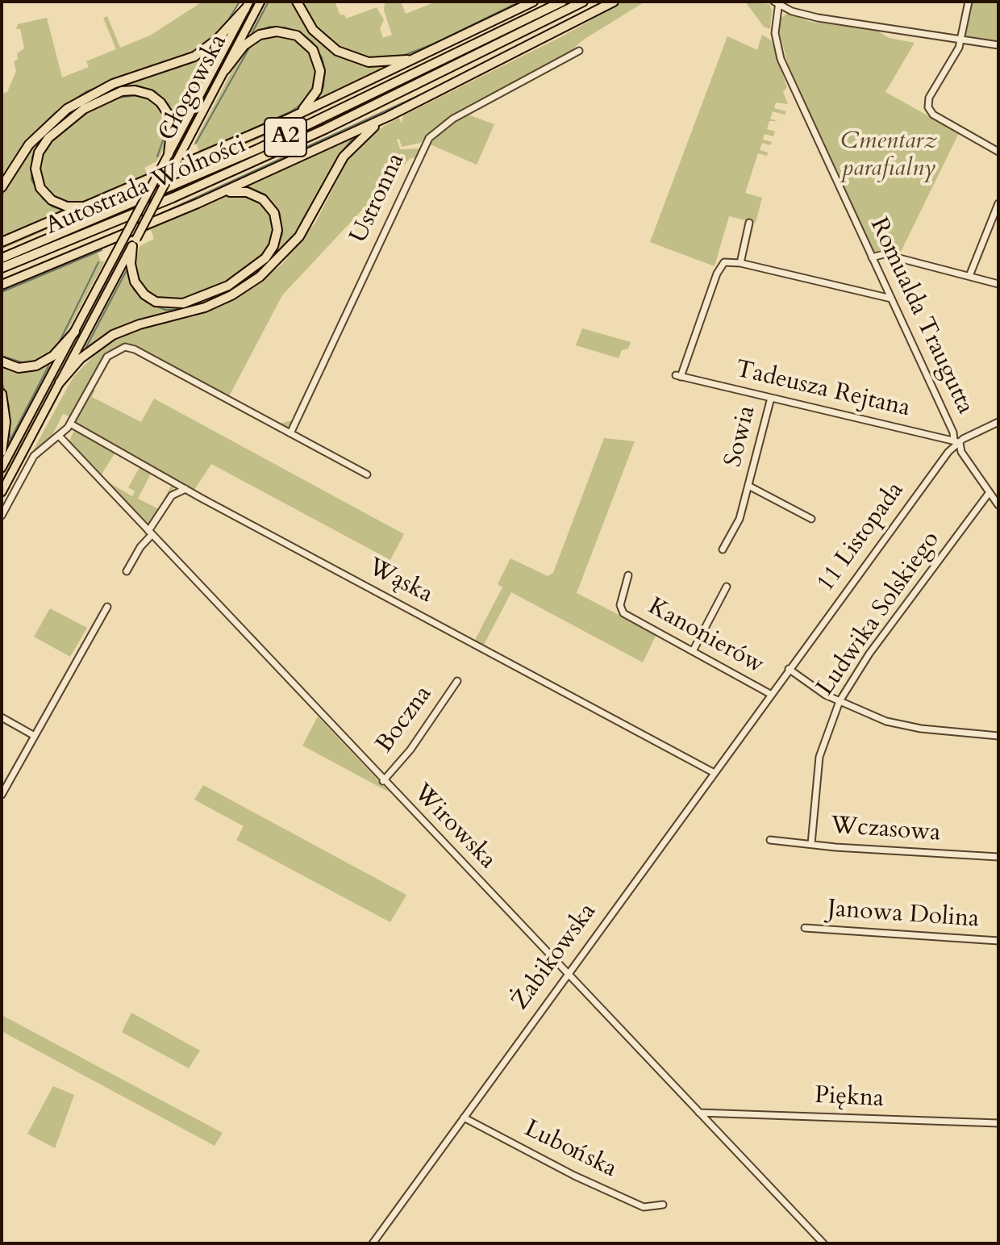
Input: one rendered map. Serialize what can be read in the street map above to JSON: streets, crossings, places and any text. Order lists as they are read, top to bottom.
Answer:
{
  "streets": {
    "highway": ["A2", "Autostrada Wolności"],
    "main road": ["Głogowska"],
    "street": [
      "Ustronna",
      "Romualda Traugutta",
      "Tadeusza Rejtana",
      "Sowia",
      "11 Listopada",
      "Wąska",
      "Ludwika Solskiego",
      "Kanonierów",
      "Boczna",
      "Wirowska",
      "Wczasowa",
      "Janowa Dolina",
      "Żabikowska",
      "Piękna",
      "Lubońska"
    ]
  },
  "crossings": [
    ["Romualda Traugutta", "Tadeusza Rejtana"],
    ["Romualda Traugutta", "11 Listopada"],
    ["Romualda Traugutta", "Ludwika Solskiego"],
    ["Tadeusza Rejtana", "Sowia"],
    ["Tadeusza Rejtana", "11 Listopada"],
    ["11 Listopada", "Kanonierów"],
    ["11 Listopada", "Żabikowska"],
    ["Wąska", "Żabikowska"],
    ["Ludwika Solskiego", "Wczasowa"],
    ["Kanonierów", "Żabikowska"],
    ["Boczna", "Wirowska"],
    ["Wirowska", "Żabikowska"],
    ["Wirowska", "Piękna"],
    ["Żabikowska", "Lubońska"]
  ],
  "parks": ["Cmentarz parafialny"]
}
